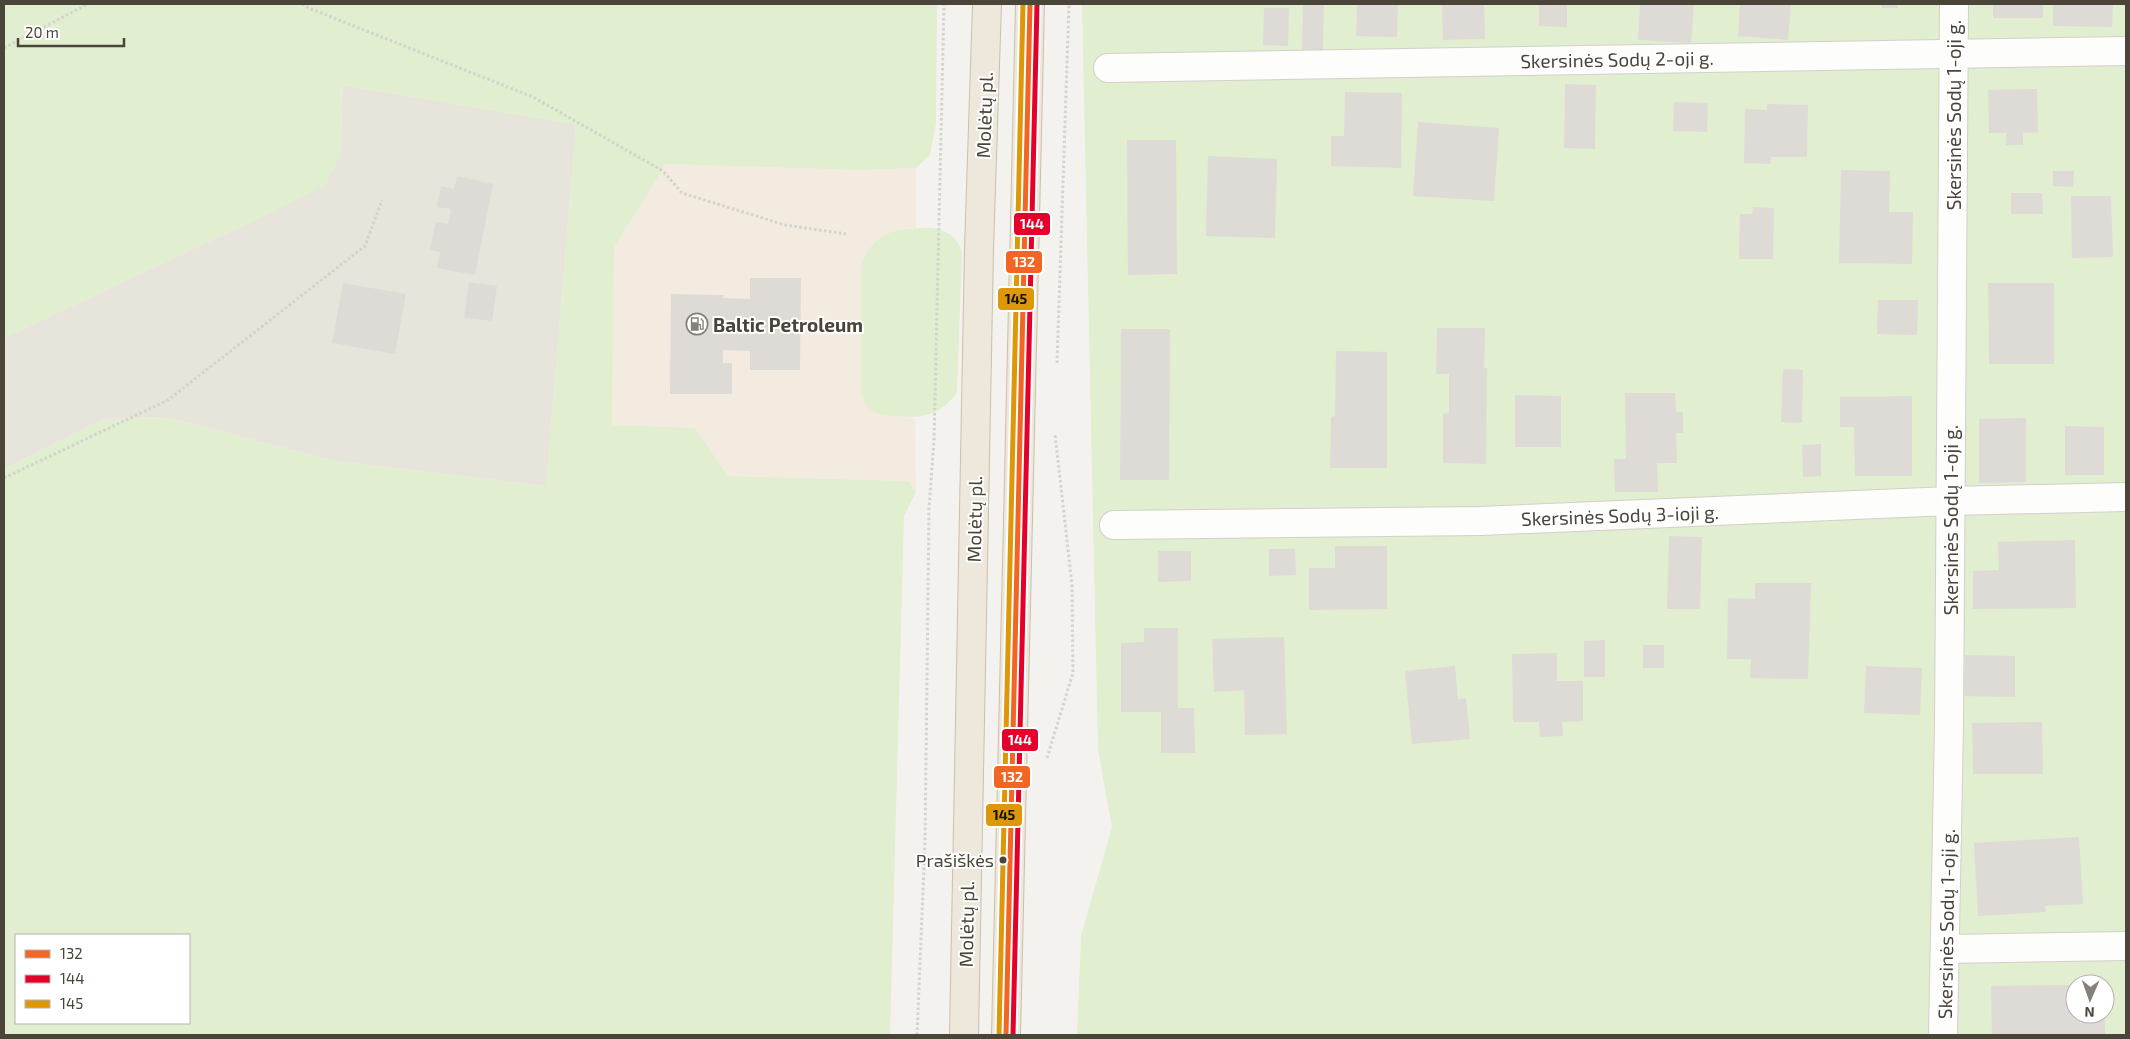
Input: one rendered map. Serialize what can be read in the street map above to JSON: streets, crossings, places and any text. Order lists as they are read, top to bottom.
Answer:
{
  "streets": {
    "highway": ["Molėtų pl."],
    "street": ["Skersinės Sodų 2-oji g.", "Skersinės Sodų 1-oji g.", "Skersinės Sodų 3-ioji g."]
  },
  "crossings": [
    ["Skersinės Sodų 2-oji g.", "Skersinės Sodų 1-oji g."],
    ["Skersinės Sodų 1-oji g.", "Skersinės Sodų 3-ioji g."]
  ],
  "places": {
    "fuel station": ["Baltic Petroleum"],
    "other": ["Prašiškės"]
  },
  "lines": ["transit line 132", "transit line 144", "transit line 145"],
  "legend": ["132", "144", "145"],
  "scale_bar": "20 m",
  "north": "bottom"
}
